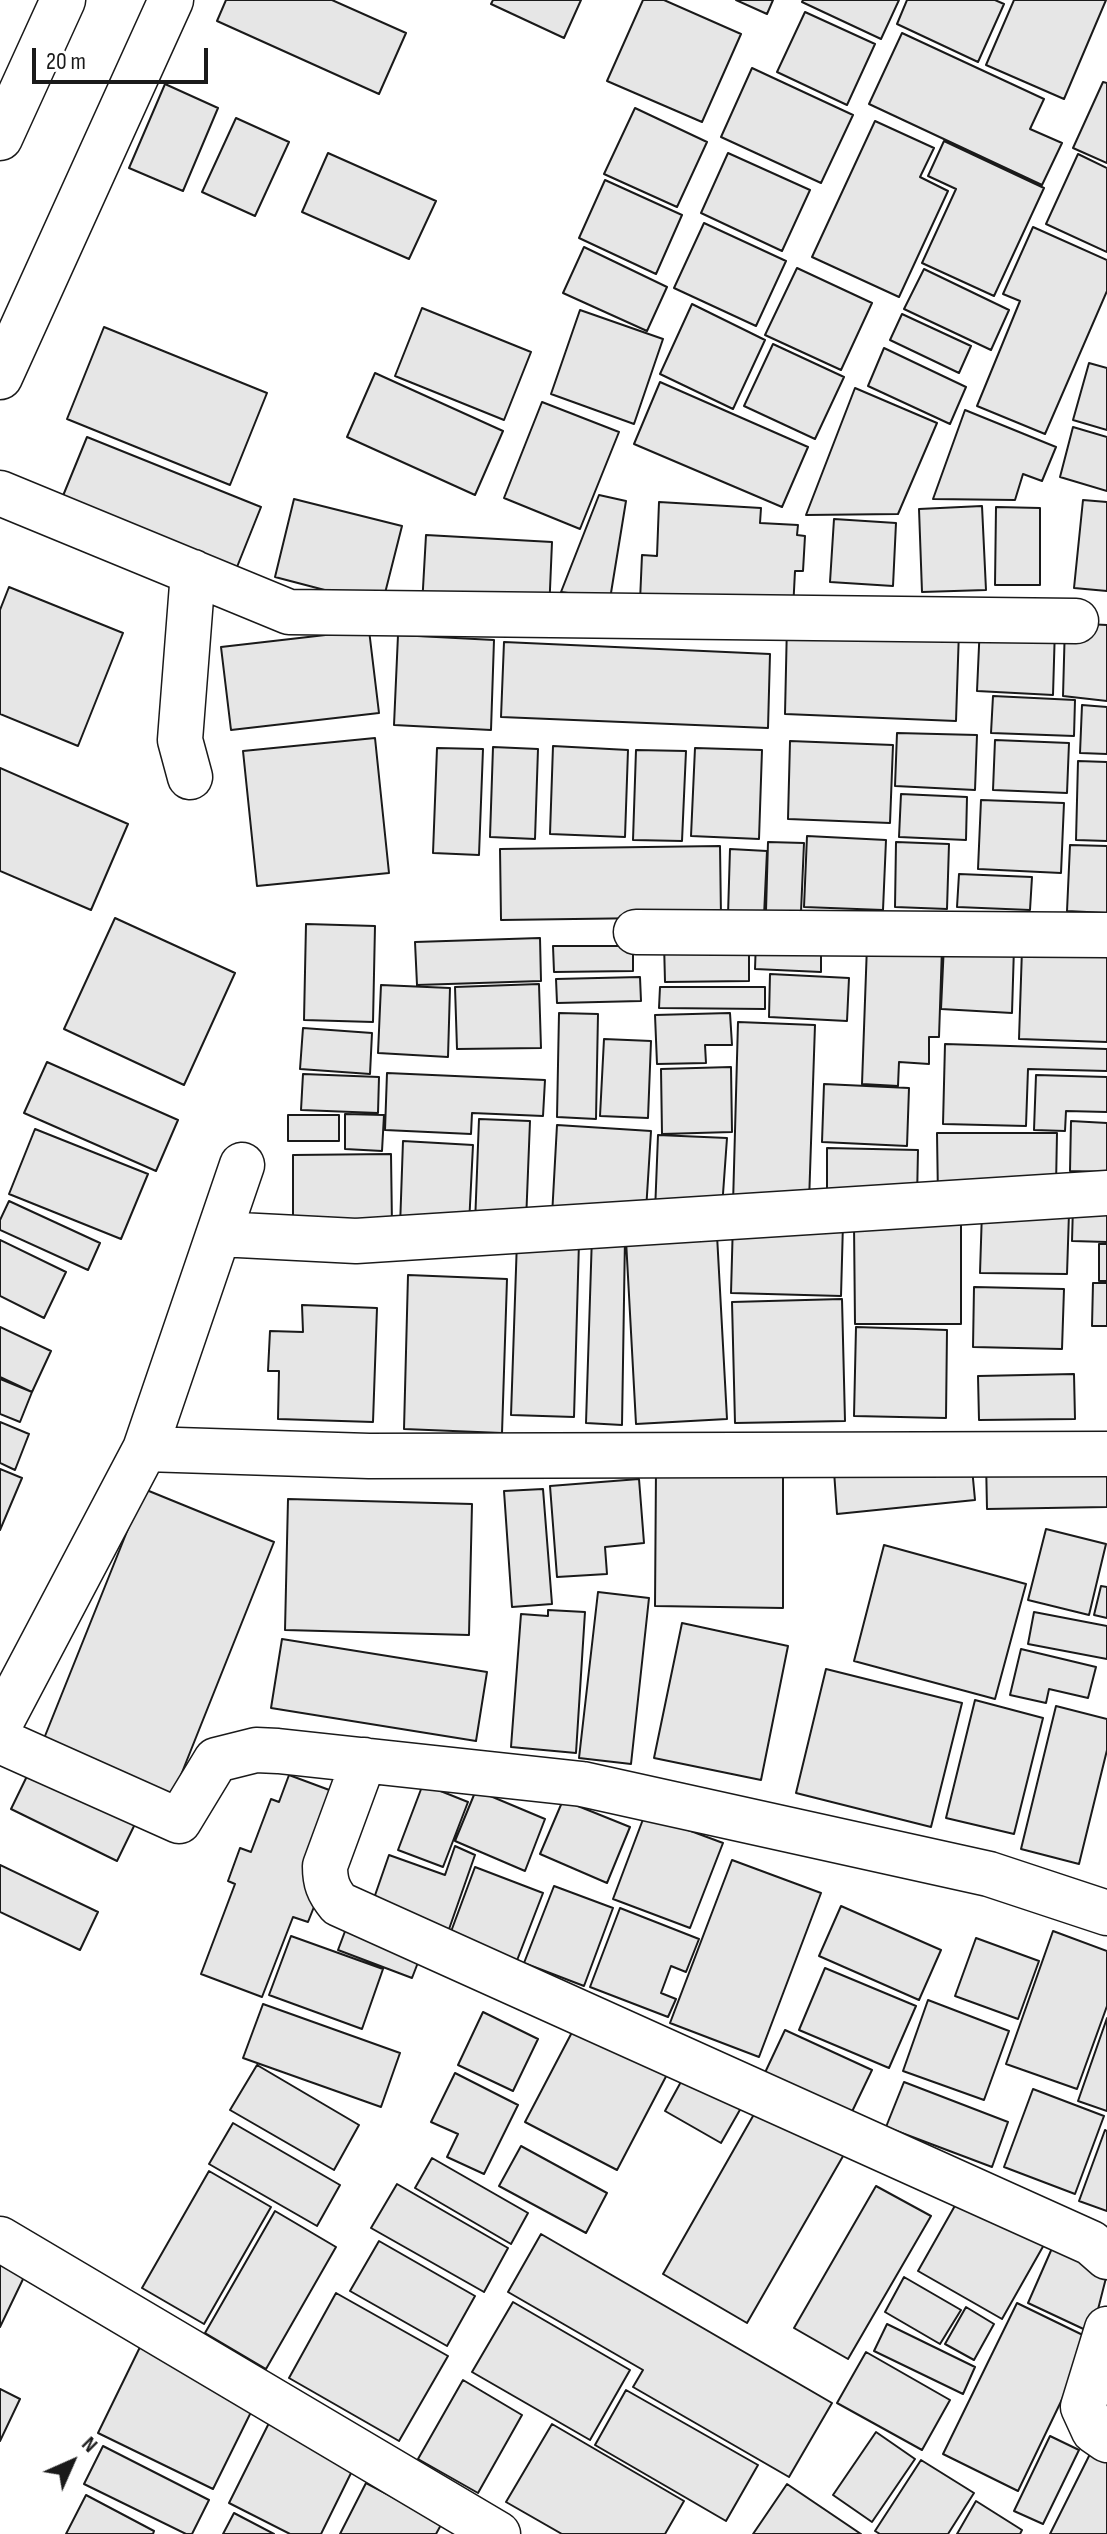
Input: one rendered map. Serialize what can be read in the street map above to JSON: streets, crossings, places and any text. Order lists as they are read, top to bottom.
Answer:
{
  "scale_bar": "20 m",
  "north": "top right"
}
